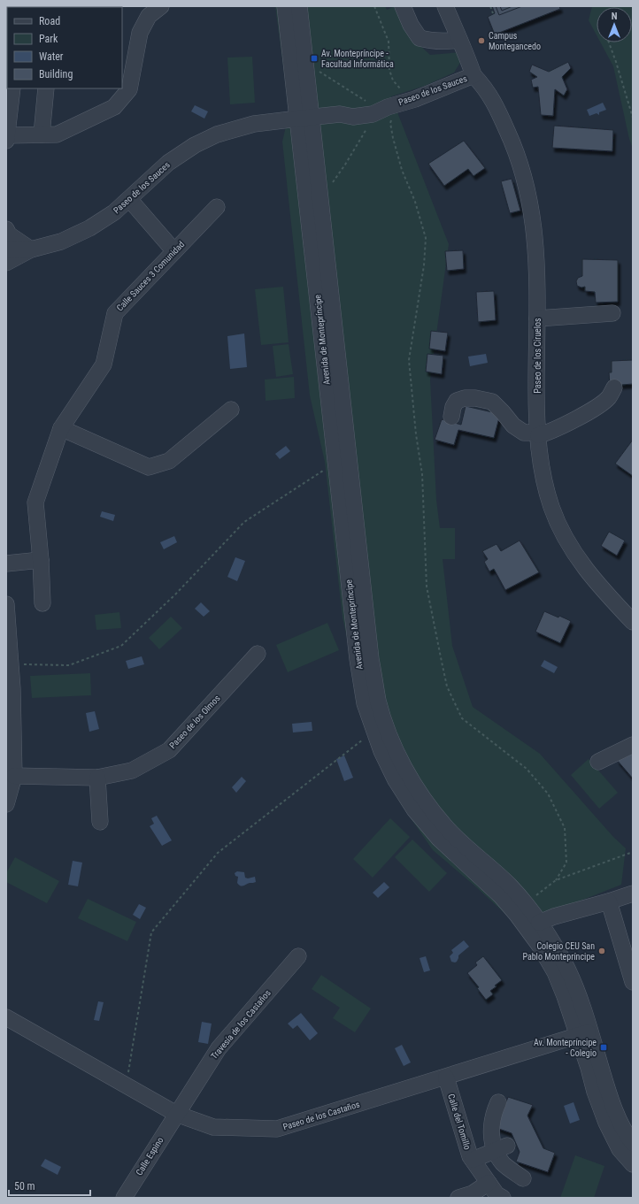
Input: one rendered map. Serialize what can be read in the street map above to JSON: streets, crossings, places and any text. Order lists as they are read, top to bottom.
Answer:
{
  "streets": {
    "street": [
      "Paseo de los Sauces",
      "Calle Sauces 3 Comunidad",
      "Avenida de Montepríncipe",
      "Paseo de los Ciruelos",
      "Paseo de los Olmos",
      "Travesía de los Castaños",
      "Paseo de los Castaños",
      "Calle del Tomillo",
      "Calle Espino"
    ]
  },
  "crossings": [
    ["Paseo de los Sauces", "Avenida de Montepríncipe"],
    ["Paseo de los Sauces", "Paseo de los Ciruelos"],
    ["Avenida de Montepríncipe", "Paseo de los Castaños"],
    ["Travesía de los Castaños", "Paseo de los Castaños"],
    ["Travesía de los Castaños", "Calle Espino"],
    ["Paseo de los Castaños", "Calle del Tomillo"],
    ["Paseo de los Castaños", "Calle Espino"]
  ],
  "places": {
    "other": ["Campus Montegancedo", "Colegio CEU San Pablo Montepríncipe"],
    "transit": ["Av. Montepríncipe - Facultad Informática", "Av. Montepríncipe - Colegio"]
  },
  "legend": [
    "Road",
    "Park",
    "Water",
    "Building"
  ],
  "scale_bar": "50 m",
  "north": "top"
}
